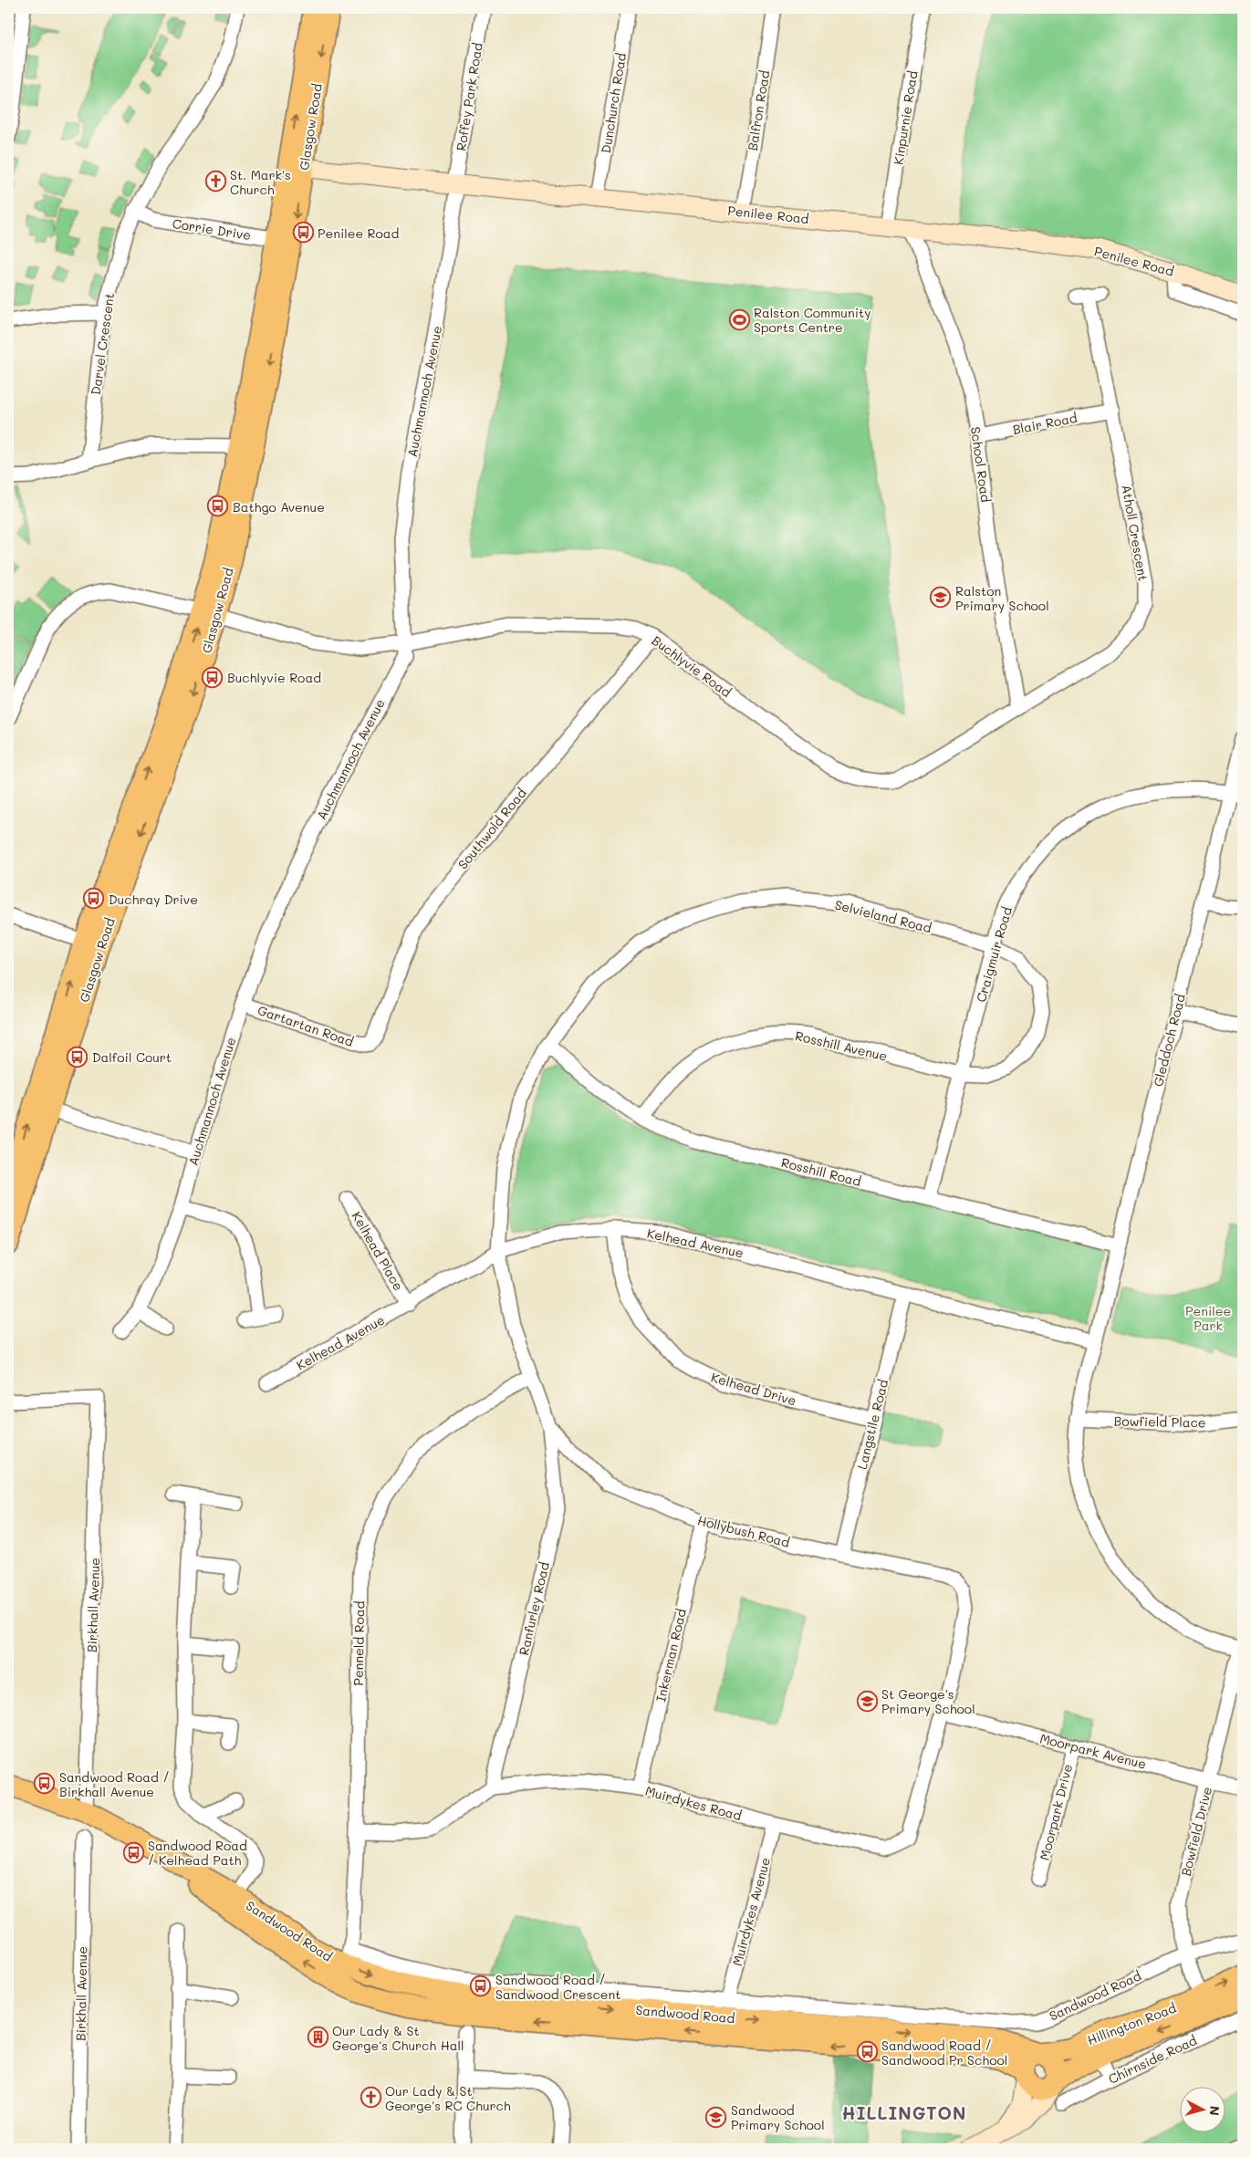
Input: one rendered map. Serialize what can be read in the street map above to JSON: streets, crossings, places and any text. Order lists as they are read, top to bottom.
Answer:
{
  "streets": {
    "main road": ["Glasgow Road", "Sandwood Road", "Hillington Road"],
    "street": [
      "Roffey Park Road",
      "Dunchurch Road",
      "Balfron Road",
      "Kinpurnie Road",
      "Penilee Road",
      "Corrie Drive",
      "Darvel Crescent",
      "Auchmannoch Avenue",
      "Blair Road",
      "School Road",
      "Atholl Crescent",
      "Buchlyvie Road",
      "Southwold Road",
      "Selvieland Road",
      "Craigmuir Road",
      "Gartartan Road",
      "Gleddoch Road",
      "Rosshill Avenue",
      "Rosshill Road",
      "Kelhead Avenue",
      "Kelhead Place",
      "Kelhead Drive",
      "Bowfield Place",
      "Langstile Road",
      "Hollybush Road",
      "Birkhall Avenue",
      "Ranfurley Road",
      "Penneld Road",
      "Inkerman Road",
      "Moorpark Avenue",
      "Muirdykes Road",
      "Moorpark Drive",
      "Bowfield Drive",
      "Muirdykes Avenue",
      "Chirnside Road"
    ]
  },
  "crossings": [
    ["Roffey Park Road", "Penilee Road"],
    ["Roffey Park Road", "Auchmannoch Avenue"],
    ["Dunchurch Road", "Penilee Road"],
    ["Balfron Road", "Penilee Road"],
    ["Kinpurnie Road", "Penilee Road"],
    ["Glasgow Road", "Penilee Road"],
    ["Glasgow Road", "Corrie Drive"],
    ["Glasgow Road", "Buchlyvie Road"],
    ["Penilee Road", "Auchmannoch Avenue"],
    ["Penilee Road", "School Road"],
    ["Corrie Drive", "Darvel Crescent"],
    ["Auchmannoch Avenue", "Buchlyvie Road"],
    ["Auchmannoch Avenue", "Gartartan Road"],
    ["Blair Road", "School Road"],
    ["Blair Road", "Atholl Crescent"],
    ["School Road", "Atholl Crescent"],
    ["School Road", "Buchlyvie Road"],
    ["Atholl Crescent", "Buchlyvie Road"],
    ["Buchlyvie Road", "Southwold Road"],
    ["Southwold Road", "Gartartan Road"],
    ["Selvieland Road", "Craigmuir Road"],
    ["Selvieland Road", "Rosshill Avenue"],
    ["Selvieland Road", "Rosshill Road"],
    ["Selvieland Road", "Kelhead Avenue"],
    ["Selvieland Road", "Hollybush Road"],
    ["Craigmuir Road", "Gleddoch Road"],
    ["Craigmuir Road", "Rosshill Avenue"],
    ["Craigmuir Road", "Rosshill Road"],
    ["Gleddoch Road", "Rosshill Road"],
    ["Gleddoch Road", "Kelhead Avenue"],
    ["Gleddoch Road", "Bowfield Place"],
    ["Gleddoch Road", "Bowfield Drive"],
    ["Rosshill Avenue", "Rosshill Road"],
    ["Kelhead Avenue", "Kelhead Place"],
    ["Kelhead Avenue", "Kelhead Drive"],
    ["Kelhead Avenue", "Langstile Road"],
    ["Kelhead Avenue", "Hollybush Road"],
    ["Kelhead Drive", "Langstile Road"],
    ["Langstile Road", "Hollybush Road"],
    ["Hollybush Road", "Ranfurley Road"],
    ["Hollybush Road", "Penneld Road"],
    ["Hollybush Road", "Inkerman Road"],
    ["Hollybush Road", "Moorpark Avenue"],
    ["Hollybush Road", "Muirdykes Road"],
    ["Birkhall Avenue", "Sandwood Road"],
    ["Ranfurley Road", "Muirdykes Road"],
    ["Penneld Road", "Muirdykes Road"],
    ["Penneld Road", "Sandwood Road"],
    ["Inkerman Road", "Muirdykes Road"],
    ["Moorpark Avenue", "Muirdykes Road"],
    ["Moorpark Avenue", "Moorpark Drive"],
    ["Moorpark Avenue", "Bowfield Drive"],
    ["Muirdykes Road", "Muirdykes Avenue"],
    ["Bowfield Drive", "Sandwood Road"],
    ["Bowfield Drive", "Hillington Road"],
    ["Muirdykes Avenue", "Sandwood Road"],
    ["Sandwood Road", "Hillington Road"]
  ],
  "districts": ["HILLINGTON"],
  "parks": ["Penilee Park"],
  "places": {
    "church": ["St. Mark's Church", "Our Lady & St George's RC Church"],
    "bus stop": [
      "Penilee Road",
      "Bathgo Avenue",
      "Buchlyvie Road",
      "Duchray Drive",
      "Dalfoil Court",
      "Sandwood Road / Birkhall Avenue",
      "Sandwood Road / Kelhead Path",
      "Sandwood Road / Sandwood Crescent",
      "Sandwood Road / Sandwood Pr School"
    ],
    "sports": ["Ralston Community Sports Centre"],
    "school or university": ["Ralston Primary School", "St George's Primary School", "Sandwood Primary School"],
    "building": ["Our Lady & St George's Church Hall"]
  },
  "north": "right"
}
